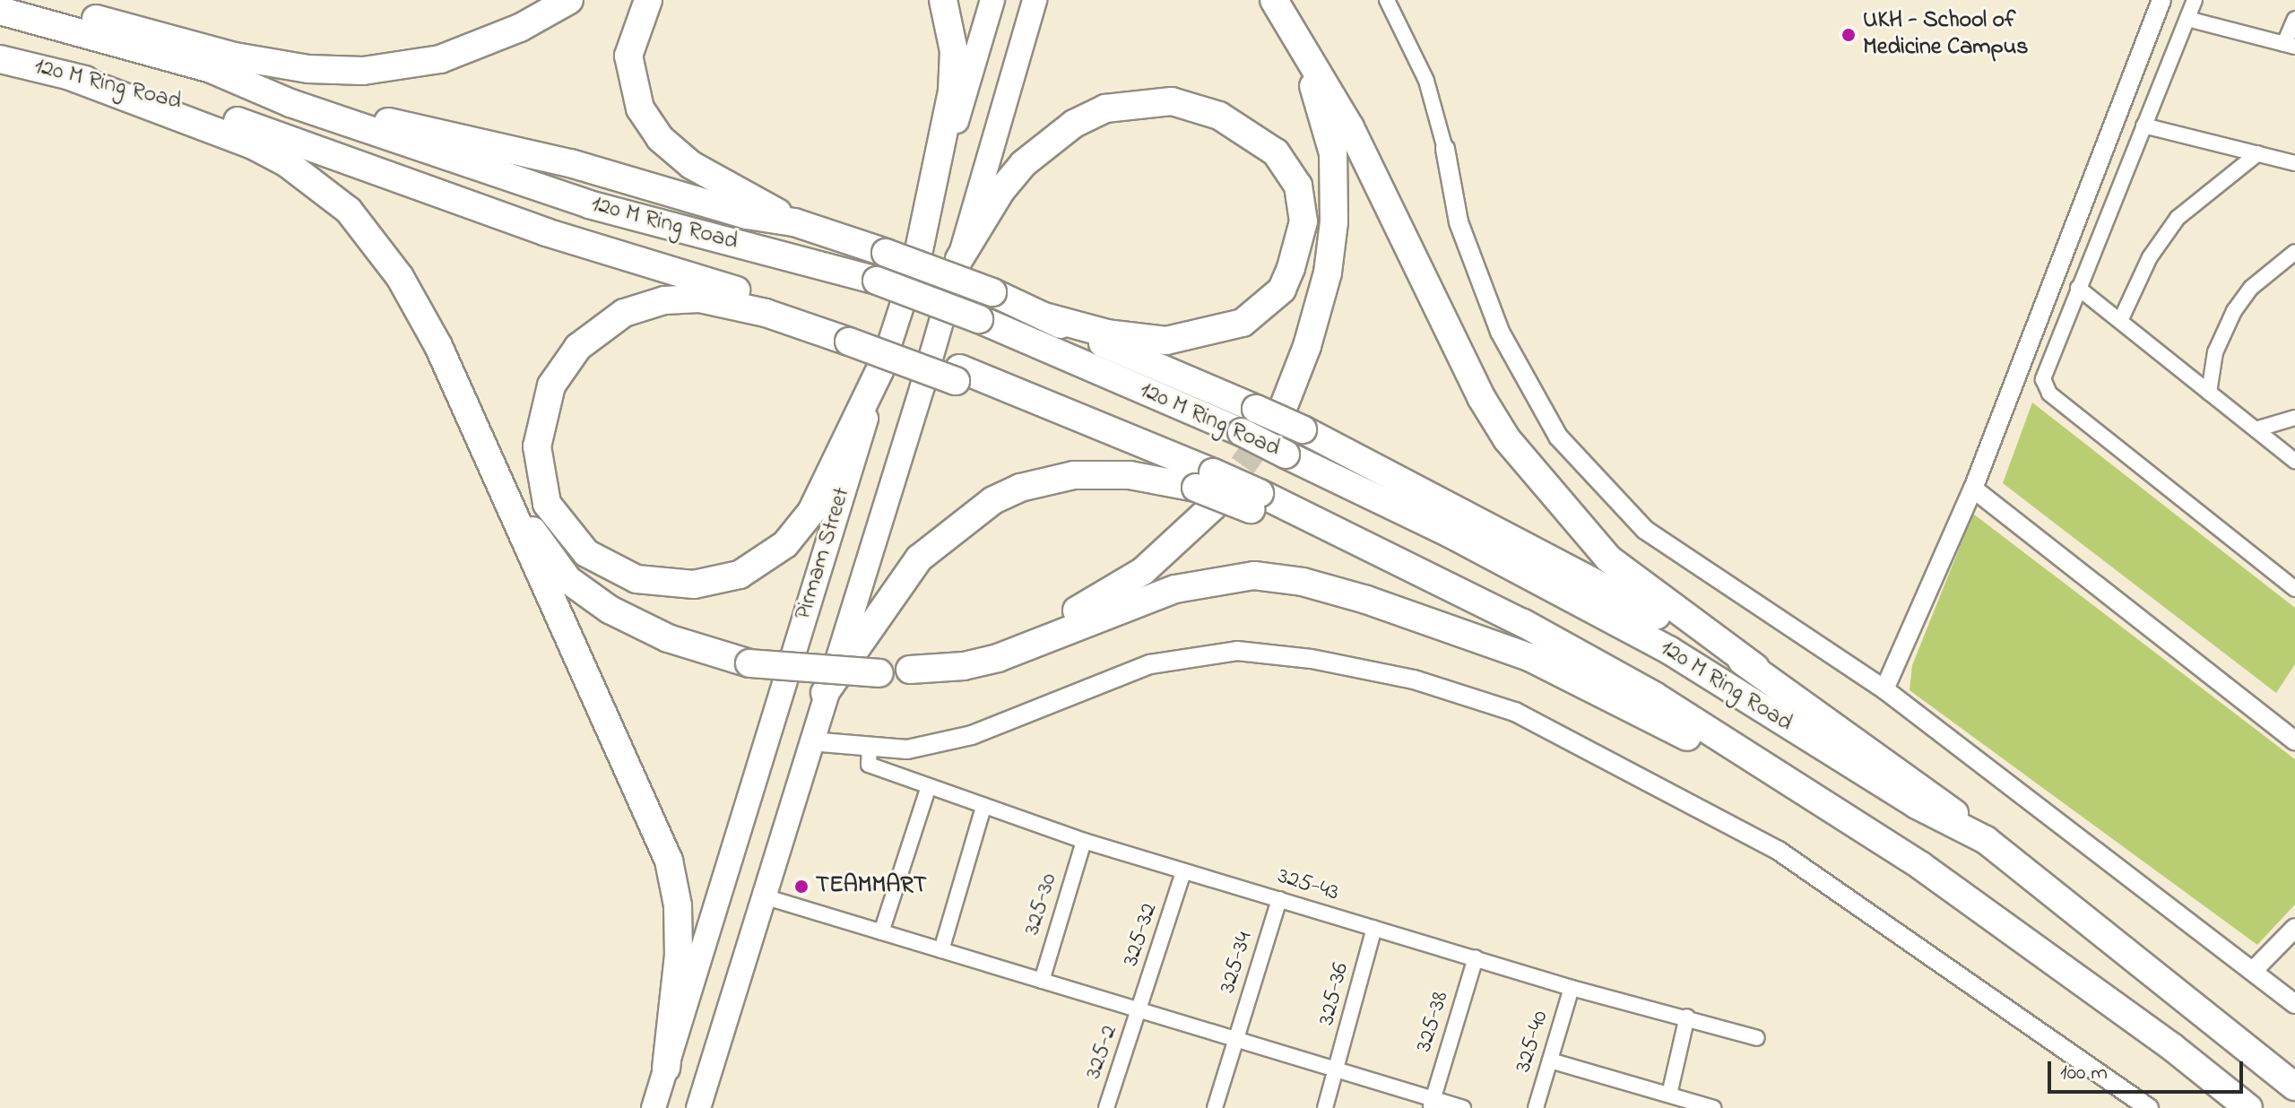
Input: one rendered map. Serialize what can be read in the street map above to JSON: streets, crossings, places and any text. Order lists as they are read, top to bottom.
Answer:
{
  "streets": {
    "highway": ["120 M Ring Road", "Pirmam Street"],
    "street": [
      "325-43",
      "325-30",
      "325-32",
      "325-34",
      "325-36",
      "325-38",
      "325-40",
      "325-2"
    ]
  },
  "crossings": [
    ["325-43", "325-30"],
    ["325-43", "325-32"],
    ["325-43", "325-34"],
    ["325-43", "325-36"],
    ["325-43", "325-38"],
    ["325-43", "325-40"],
    ["325-32", "325-2"]
  ],
  "places": ["UKH - School of Medicine Campus", "TEAMMART"],
  "scale_bar": "100 m"
}
